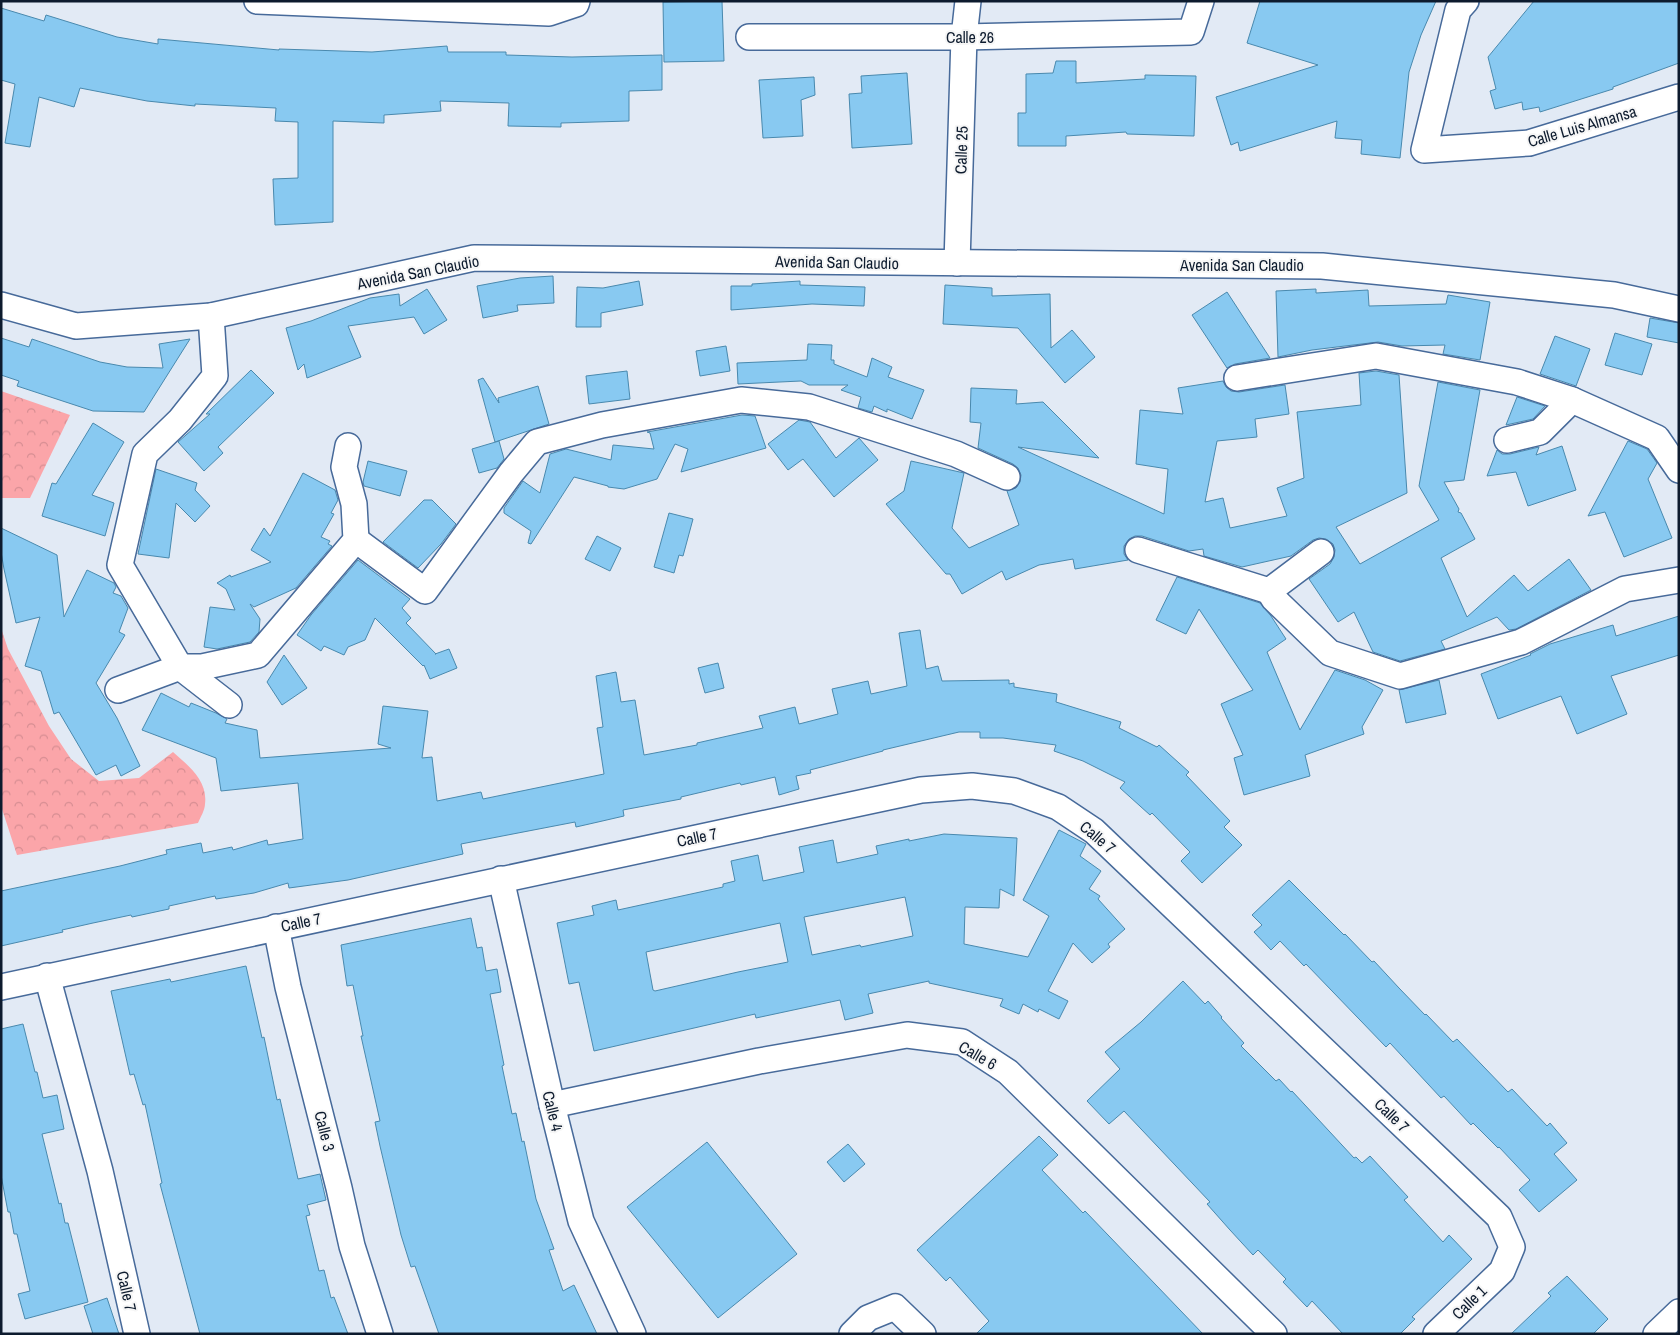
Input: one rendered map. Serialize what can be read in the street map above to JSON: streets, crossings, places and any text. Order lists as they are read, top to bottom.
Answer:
{
  "streets": {
    "street": [
      "Calle 26",
      "Calle Luis Almansa",
      "Calle 25",
      "Avenida San Claudio",
      "Calle 7",
      "Calle 6",
      "Calle 4",
      "Calle 3",
      "Calle 1"
    ]
  },
  "crossings": [
    ["Calle 26", "Calle 25"],
    ["Calle 25", "Avenida San Claudio"],
    ["Calle 7", "Calle 4"],
    ["Calle 7", "Calle 3"],
    ["Calle 7", "Calle 1"],
    ["Calle 6", "Calle 4"]
  ]
}
